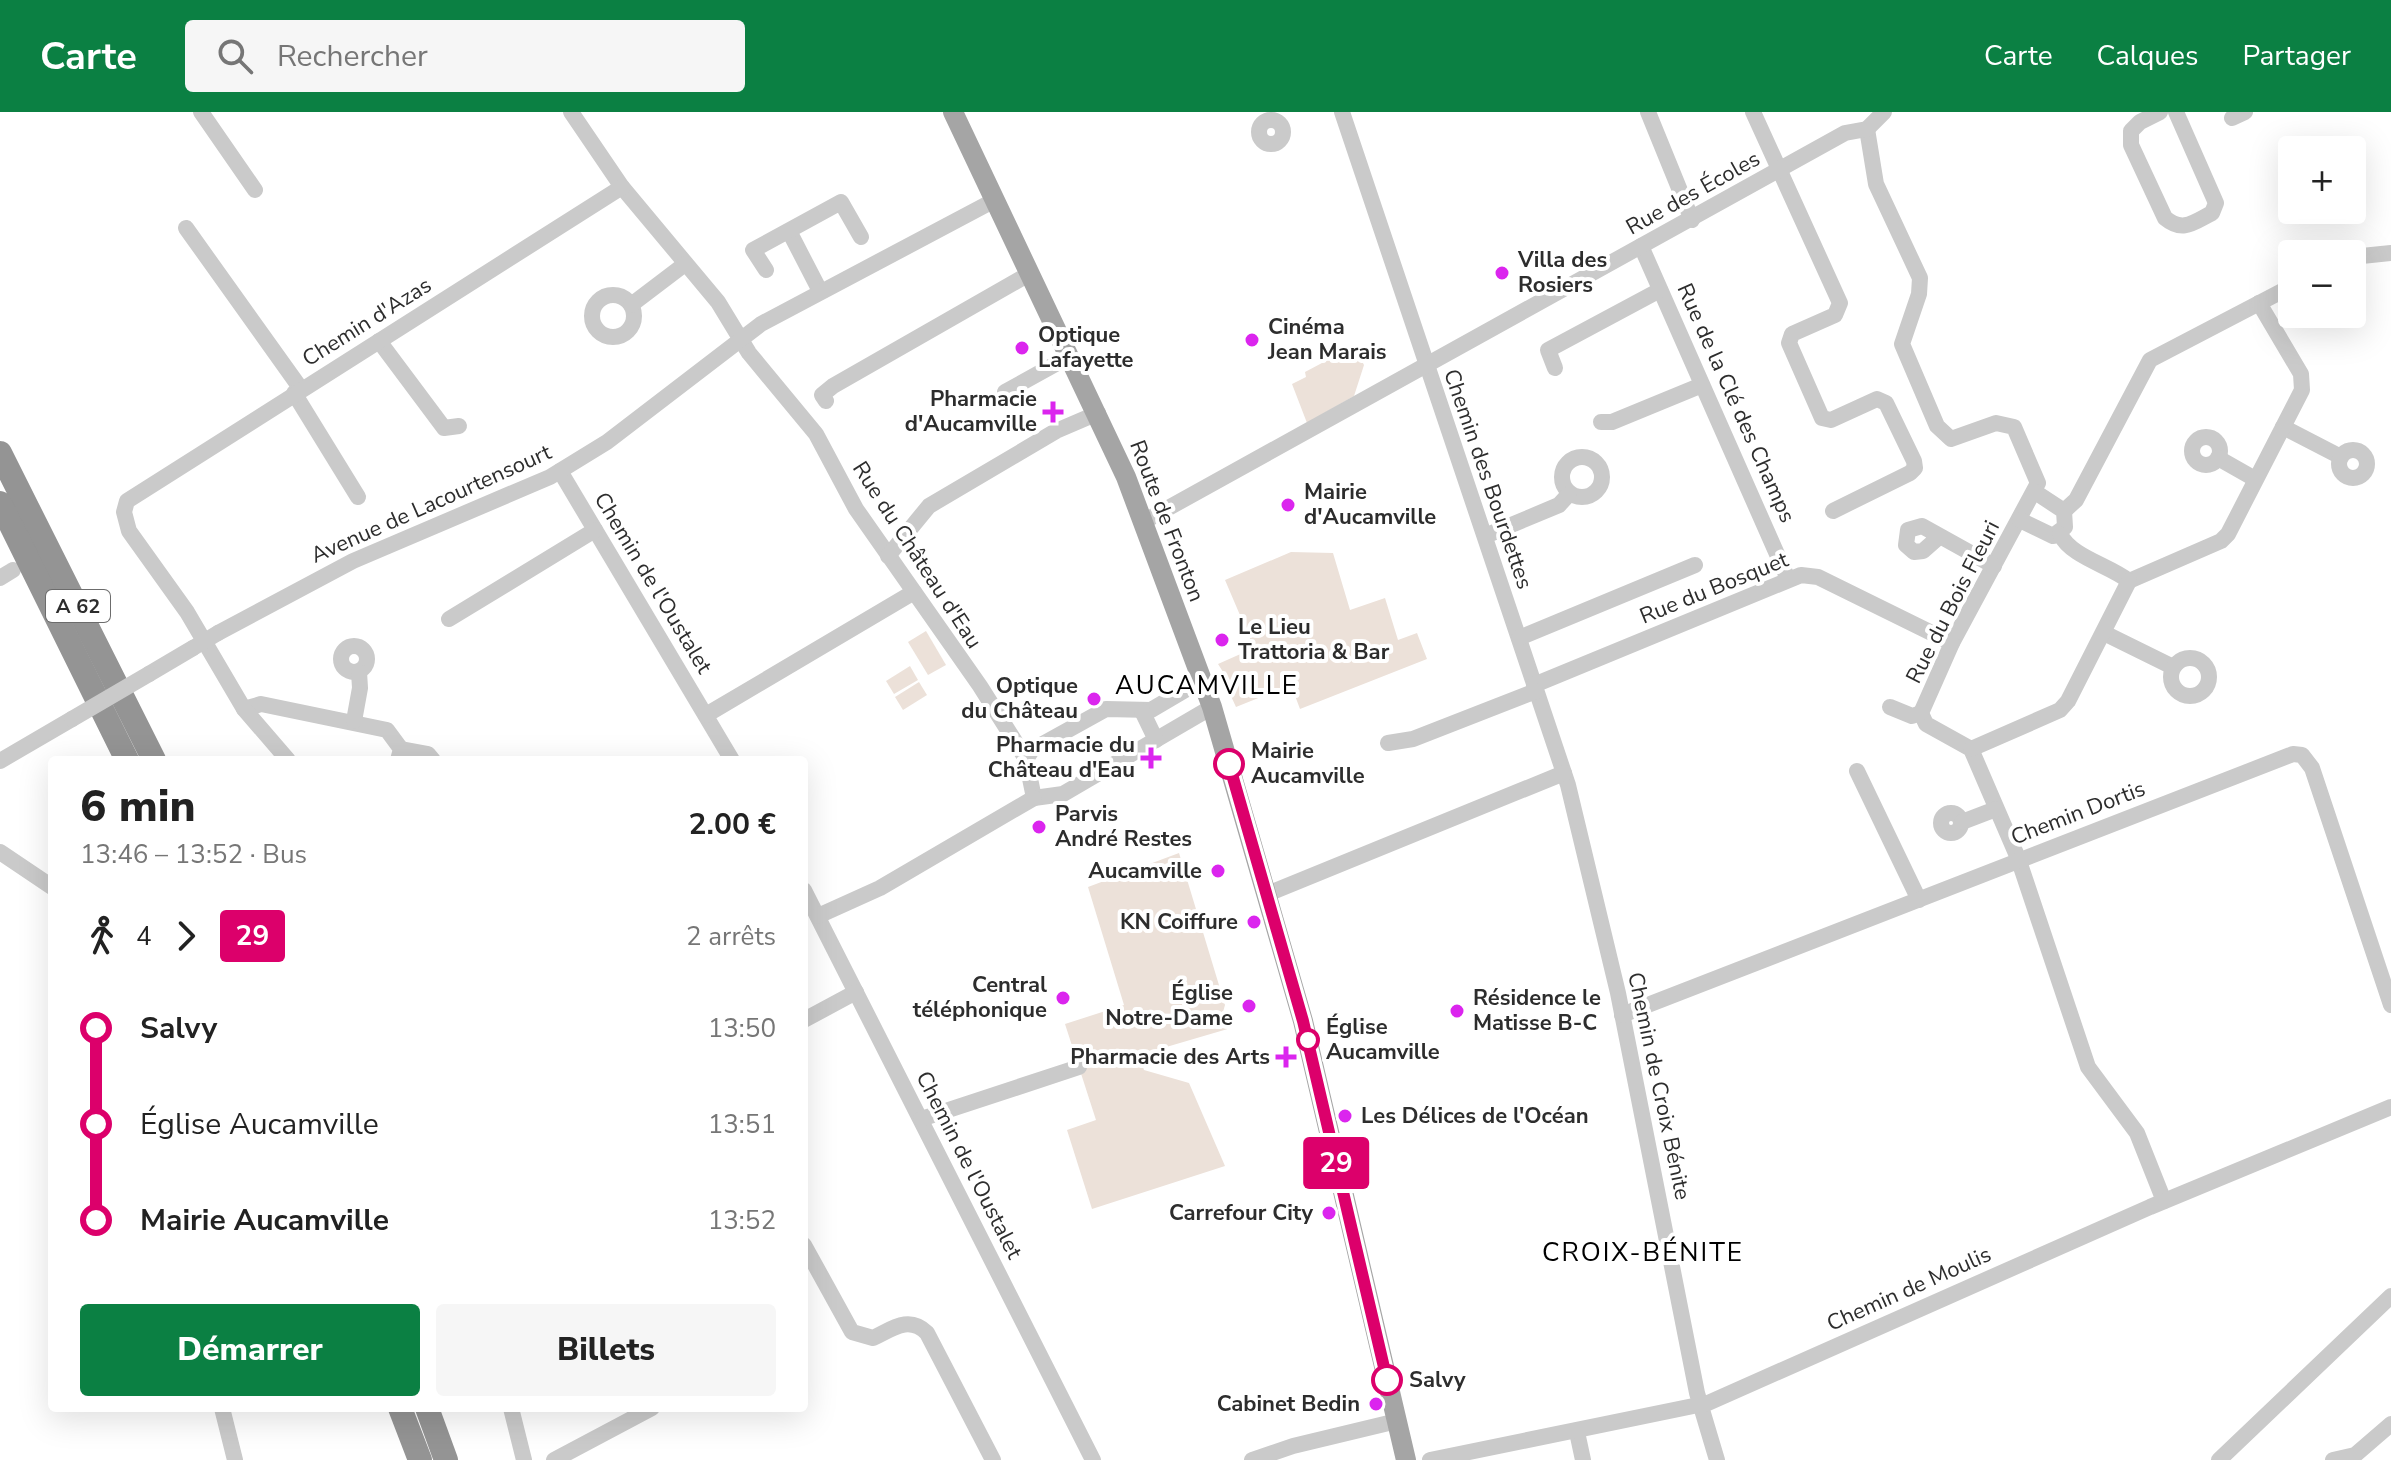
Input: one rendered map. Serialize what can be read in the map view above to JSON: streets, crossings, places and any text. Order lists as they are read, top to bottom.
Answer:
{
  "streets": {
    "highway": ["A 62"],
    "main road": ["Route de Fronton"],
    "street": [
      "Rue des Écoles",
      "Chemin d'Azas",
      "Rue de la Clé des Champs",
      "Chemin des Bourdettes",
      "Avenue de Lacourtensourt",
      "Rue du Château d'Eau",
      "Chemin de l'Oustalet",
      "Rue du Bosquet",
      "Rue du Bois Fleuri",
      "Chemin Dortis",
      "Chemin de Croix Bénite",
      "Chemin de Moulis"
    ]
  },
  "crossings": [
    ["Rue des Écoles", "Rue de la Clé des Champs"],
    ["Rue des Écoles", "Chemin des Bourdettes"],
    ["Rue des Écoles", "Route de Fronton"],
    ["Chemin d'Azas", "Rue du Château d'Eau"],
    ["Rue de la Clé des Champs", "Rue du Bosquet"],
    ["Chemin des Bourdettes", "Rue du Bosquet"],
    ["Chemin des Bourdettes", "Chemin de Croix Bénite"],
    ["Avenue de Lacourtensourt", "Route de Fronton"],
    ["Avenue de Lacourtensourt", "Rue du Château d'Eau"],
    ["Avenue de Lacourtensourt", "Chemin de l'Oustalet"],
    ["Rue du Bosquet", "Rue du Bois Fleuri"],
    ["Chemin Dortis", "Chemin de Croix Bénite"],
    ["Chemin de Croix Bénite", "Chemin de Moulis"]
  ],
  "districts": ["AUCAMVILLE", "CROIX-BÉNITE"],
  "places": {
    "other": [
      "Villa des Rosiers",
      "Cinéma Jean Marais",
      "Optique Lafayette",
      "Mairie d'Aucamville",
      "Le Lieu Trattoria & Bar",
      "Optique du Château",
      "Mairie Aucamville",
      "Parvis André Restes",
      "Aucamville",
      "KN Coiffure",
      "Central téléphonique",
      "Église Notre-Dame",
      "Résidence le Matisse B-C",
      "Église Aucamville",
      "Les Délices de l'Océan",
      "Carrefour City",
      "Salvy",
      "Cabinet Bedin"
    ],
    "health": ["Pharmacie d'Aucamville", "Pharmacie du Château d'Eau", "Pharmacie des Arts"]
  },
  "lines": ["bus line 29"],
  "page": {
    "header": "Carte",
    "search": "Rechercher",
    "nav": ["Carte", "Calques", "Partager"],
    "on_map": "29",
    "map_buttons": ["+", "−"],
    "heading": ["6 min", "13:46 – 13:52 · Bus", "2.00 €"],
    "legs": ["4", "29", "2 arrêts"],
    "list": [
      {
        "name": "Salvy",
        "value": "13:50"
      },
      {
        "name": "Église Aucamville",
        "value": "13:51"
      },
      {
        "name": "Mairie Aucamville",
        "value": "13:52"
      }
    ],
    "buttons": ["Démarrer", "Billets"]
  }
}
